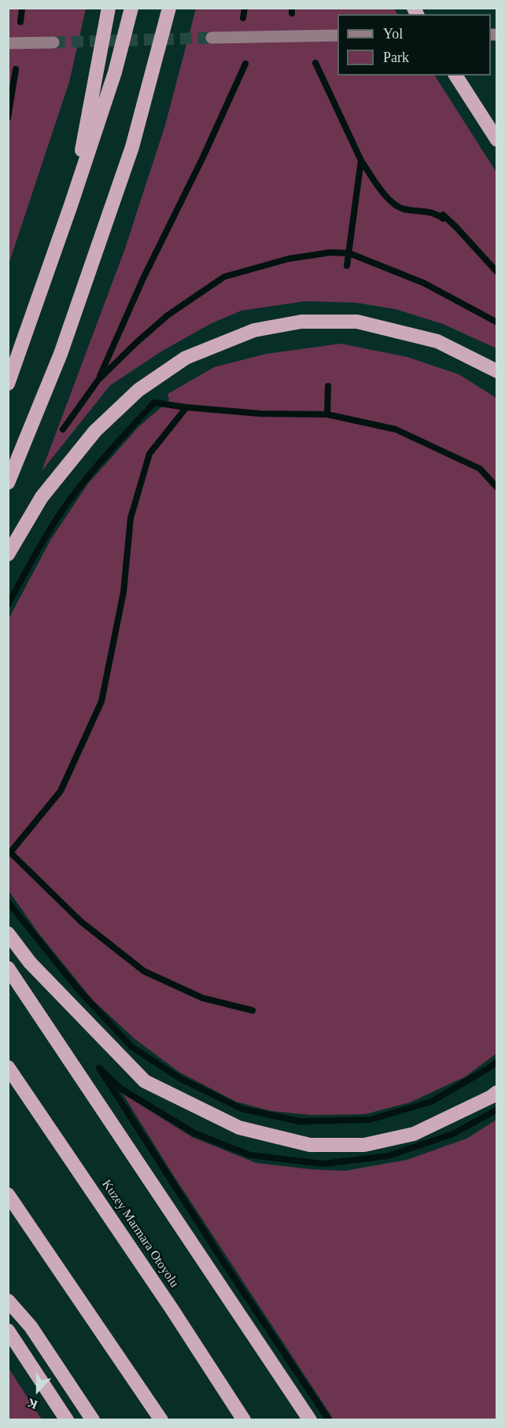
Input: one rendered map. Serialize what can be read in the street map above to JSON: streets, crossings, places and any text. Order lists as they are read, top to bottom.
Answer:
{
  "streets": {
    "highway": ["Kuzey Marmara Otoyolu"]
  },
  "legend": ["Yol", "Park"],
  "north": "bottom"
}
